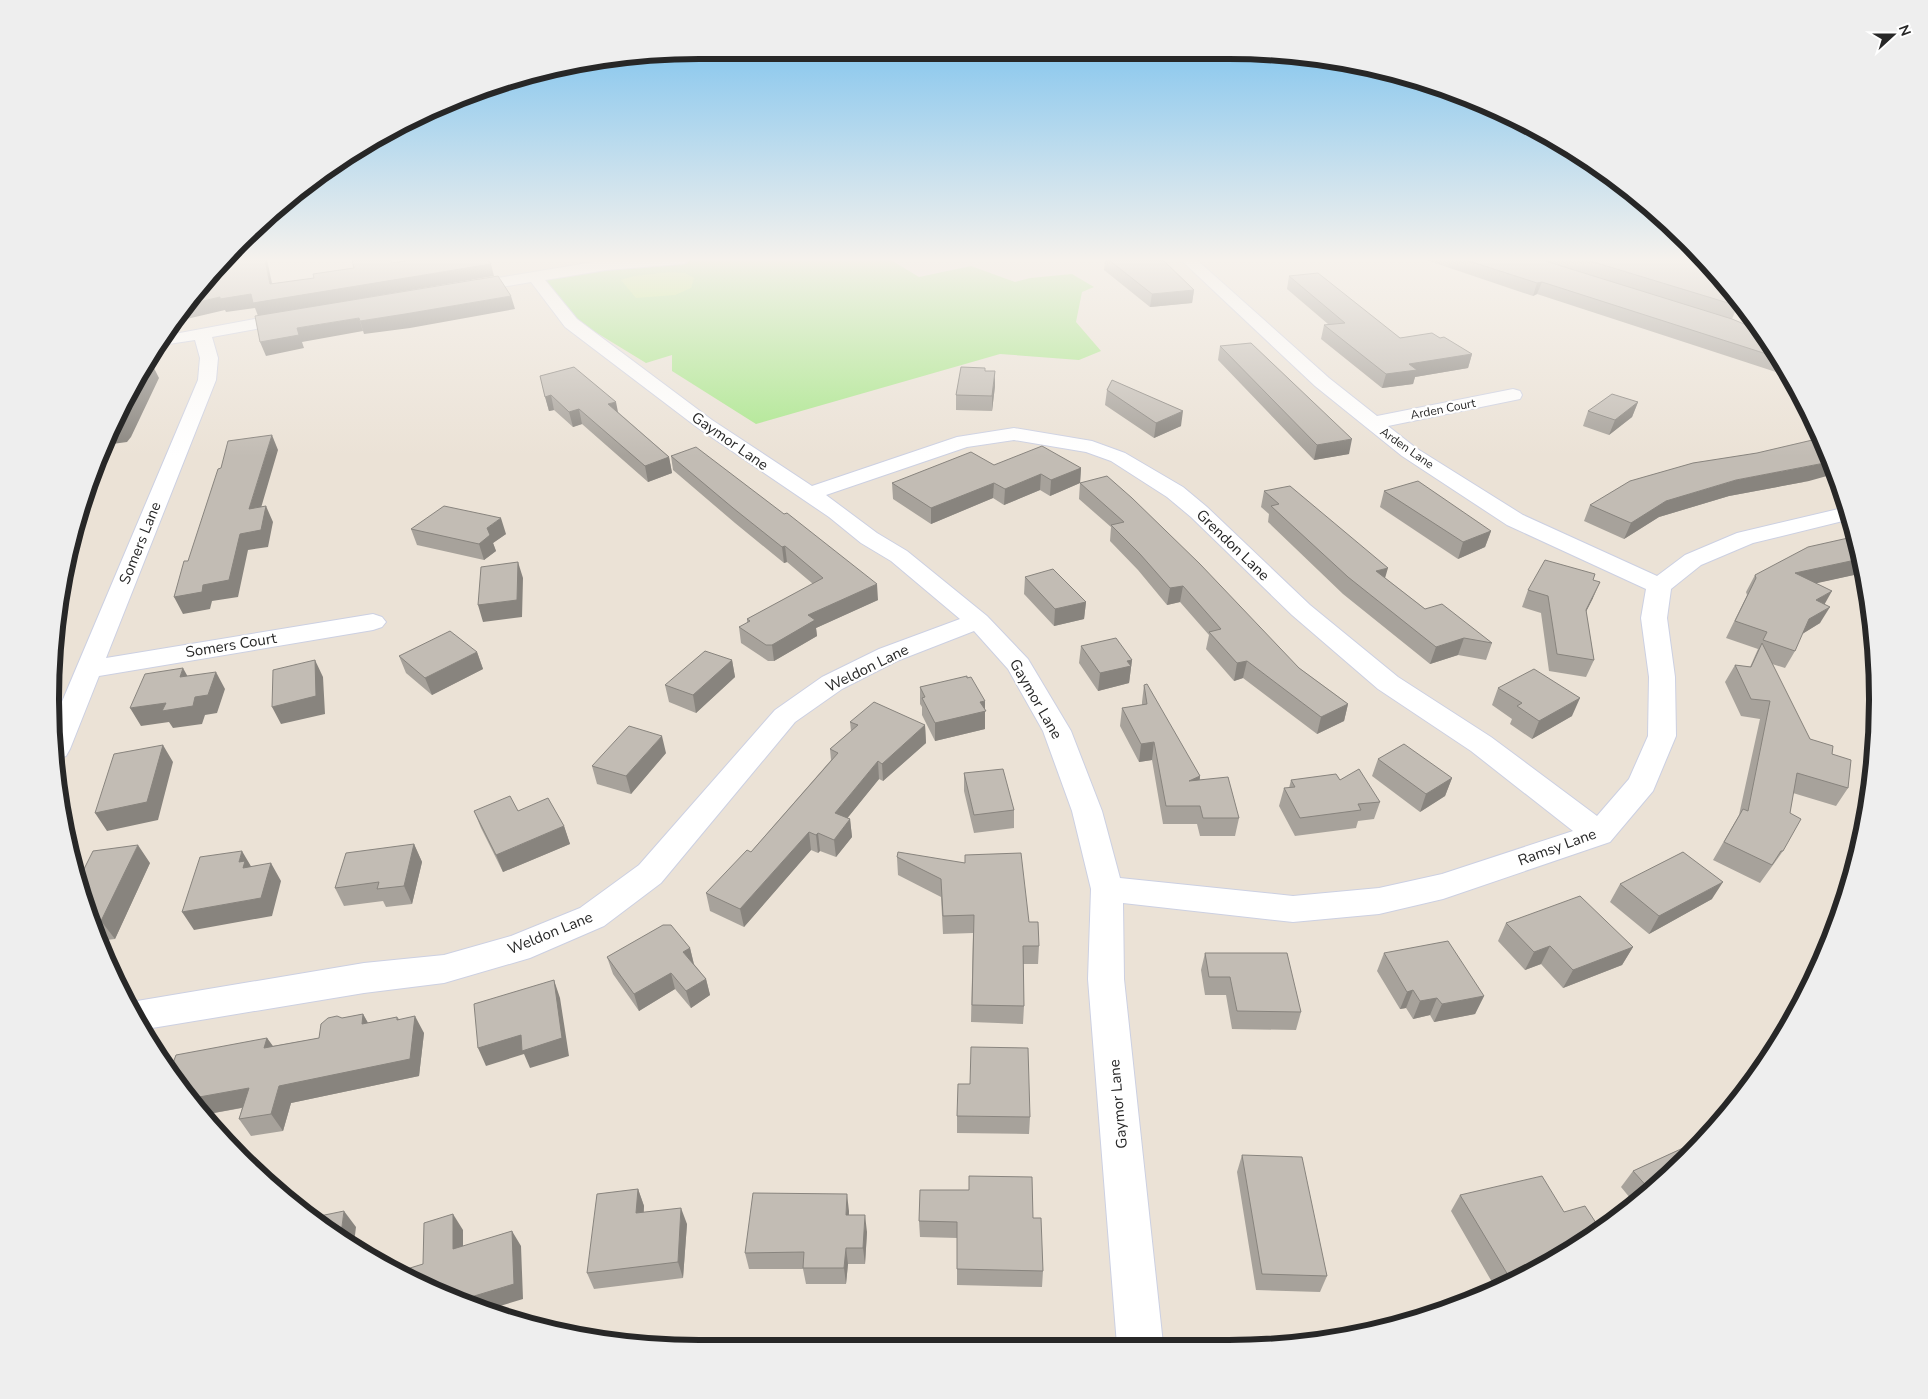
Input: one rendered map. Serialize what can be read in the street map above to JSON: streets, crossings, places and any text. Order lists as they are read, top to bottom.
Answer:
{
  "streets": {
    "street": [
      "Arden Court",
      "Gaymor Lane",
      "Arden Lane",
      "Somers Lane",
      "Grendon Lane",
      "Somers Court",
      "Weldon Lane",
      "Ramsy Lane"
    ]
  },
  "crossings": [
    ["Arden Court", "Arden Lane"],
    ["Gaymor Lane", "Grendon Lane"],
    ["Gaymor Lane", "Weldon Lane"],
    ["Gaymor Lane", "Ramsy Lane"],
    ["Arden Lane", "Ramsy Lane"],
    ["Somers Lane", "Somers Court"],
    ["Grendon Lane", "Ramsy Lane"]
  ],
  "north": "right"
}
